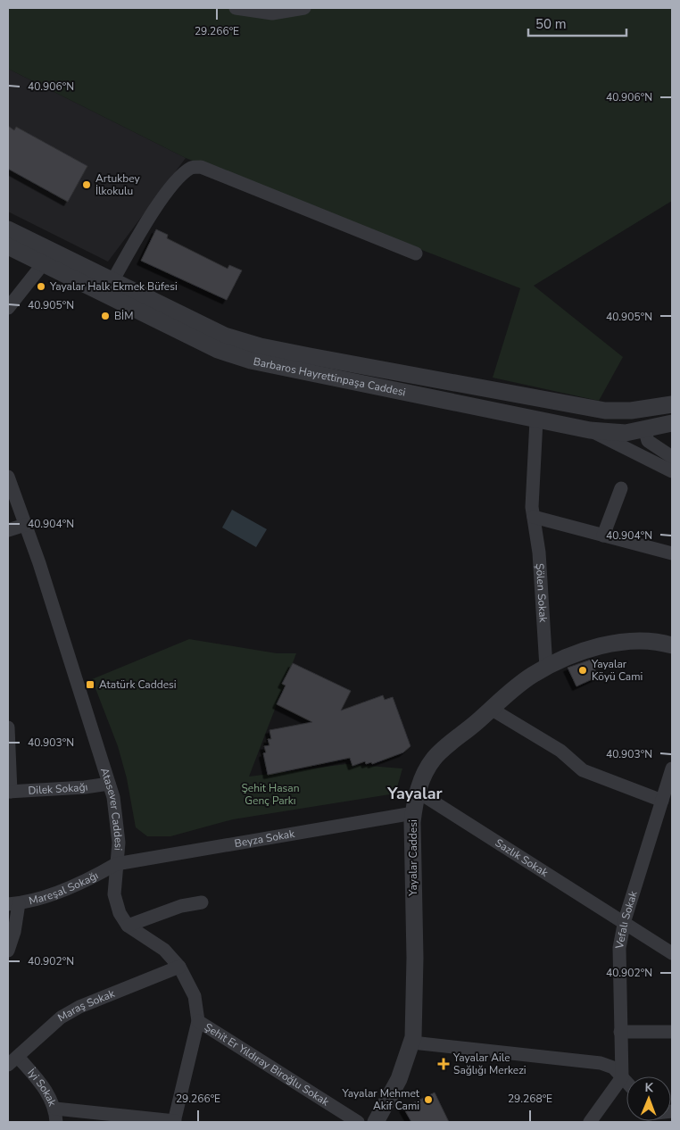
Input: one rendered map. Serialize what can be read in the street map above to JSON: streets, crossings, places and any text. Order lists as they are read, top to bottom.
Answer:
{
  "streets": {
    "street": [
      "Barbaros Hayrettinpaşa Caddesi",
      "Şölen Sokak",
      "Dilek Sokağı",
      "Atasever Caddesi",
      "Beyza Sokak",
      "Yayalar Caddesi",
      "Sazlık Sokak",
      "Mareşal Sokağı",
      "Vefalı Sokak",
      "Maraş Sokak",
      "Şehit Er Yıldıray Biroğlu Sokak",
      "İyi Sokak"
    ]
  },
  "crossings": [
    ["Barbaros Hayrettinpaşa Caddesi", "Şölen Sokak"],
    ["Şölen Sokak", "Yayalar Caddesi"],
    ["Dilek Sokağı", "Atasever Caddesi"],
    ["Atasever Caddesi", "Beyza Sokak"],
    ["Atasever Caddesi", "Mareşal Sokağı"],
    ["Atasever Caddesi", "Maraş Sokak"],
    ["Atasever Caddesi", "Şehit Er Yıldıray Biroğlu Sokak"],
    ["Beyza Sokak", "Yayalar Caddesi"],
    ["Beyza Sokak", "Mareşal Sokağı"],
    ["Yayalar Caddesi", "Sazlık Sokak"],
    ["Sazlık Sokak", "Vefalı Sokak"],
    ["Maraş Sokak", "İyi Sokak"]
  ],
  "districts": ["Yayalar"],
  "parks": ["Şehit Hasan Genç Parkı"],
  "places": {
    "other": [
      "Artukbey İlkokulu",
      "Yayalar Halk Ekmek Büfesi",
      "BİM",
      "Yayalar Köyü Cami",
      "Yayalar Mehmet Akif Cami"
    ],
    "transit": ["Atatürk Caddesi̇"],
    "health": ["Yayalar Aile Sağlığı Merkezi"]
  },
  "scale_bar": "50 m",
  "north": "top",
  "coordinates": [
    "29.266°E",
    "40.906°N",
    "40.905°N",
    "40.904°N",
    "40.903°N",
    "40.902°N",
    "29.268°E"
  ]
}
